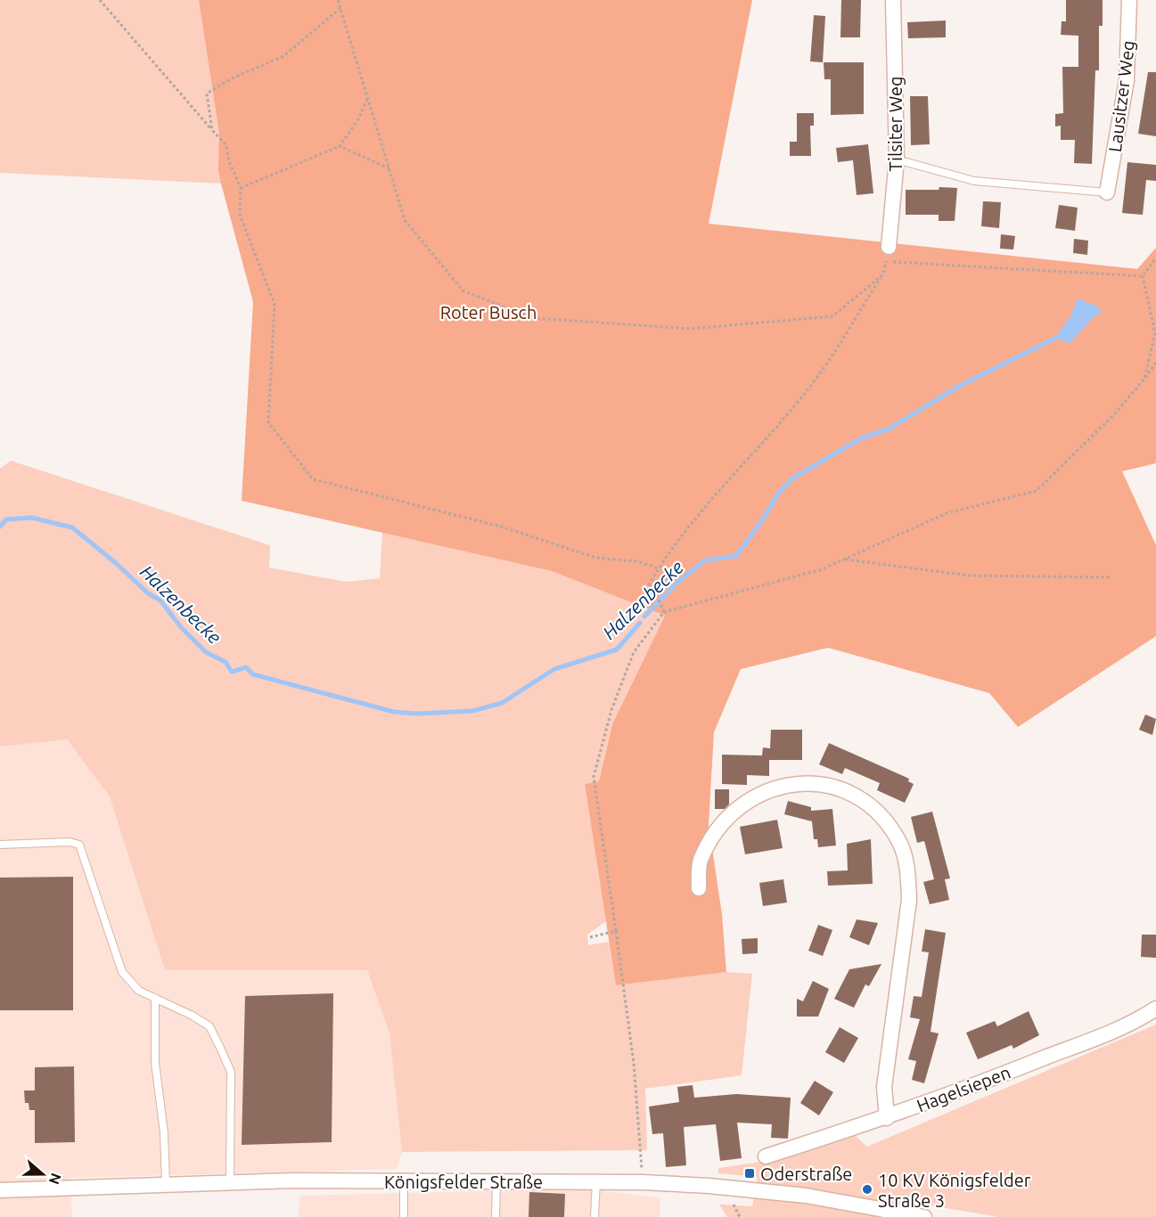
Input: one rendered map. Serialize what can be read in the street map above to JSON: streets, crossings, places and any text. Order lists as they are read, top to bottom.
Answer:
{
  "streets": {
    "street": [
      "Lausitzer Weg",
      "Tilsiter Weg",
      "Hagelsiepen",
      "Königsfelder Straße"
    ]
  },
  "water": ["Halzenbecke"],
  "parks": ["Roter Busch"],
  "places": {
    "transit": ["Oderstraße"],
    "other": ["10 KV Königsfelder Straße 3"]
  },
  "north": "right"
}
